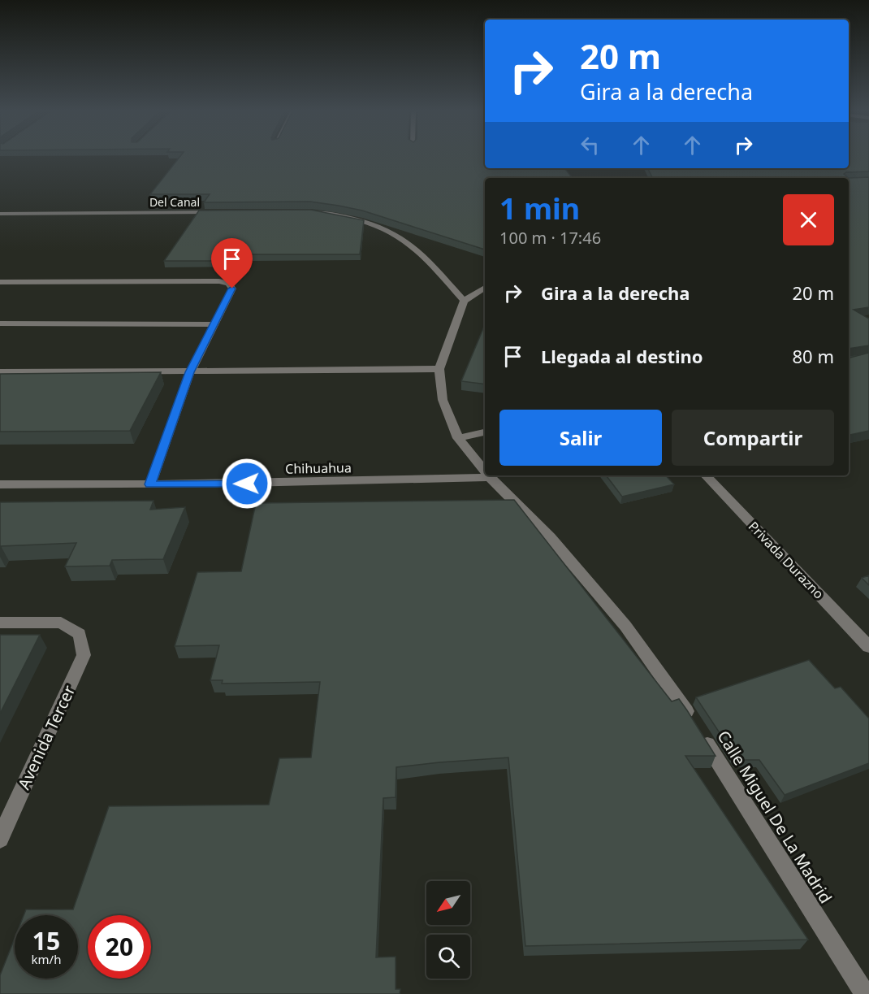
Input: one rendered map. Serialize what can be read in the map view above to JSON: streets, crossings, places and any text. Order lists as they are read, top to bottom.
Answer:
{
  "streets": {
    "street": [
      "Del Canal",
      "Chihuahua",
      "Privada Durazno",
      "Avenida Tercer",
      "Calle Miguel De La Madrid"
    ]
  },
  "crossings": [
    ["Chihuahua", "Calle Miguel De La Madrid"]
  ],
  "north": "bottom left",
  "page": {
    "turn": ["20 m", "Gira a la derecha"],
    "heading": ["1 min", "100 m · 17:46"],
    "list": [
      {
        "name": "Gira a la derecha",
        "value": "20 m"
      },
      {
        "name": "Llegada al destino",
        "value": "80 m"
      }
    ],
    "buttons": ["Salir", "Compartir"],
    "speed": "15 km/h",
    "limit": "20"
  }
}
